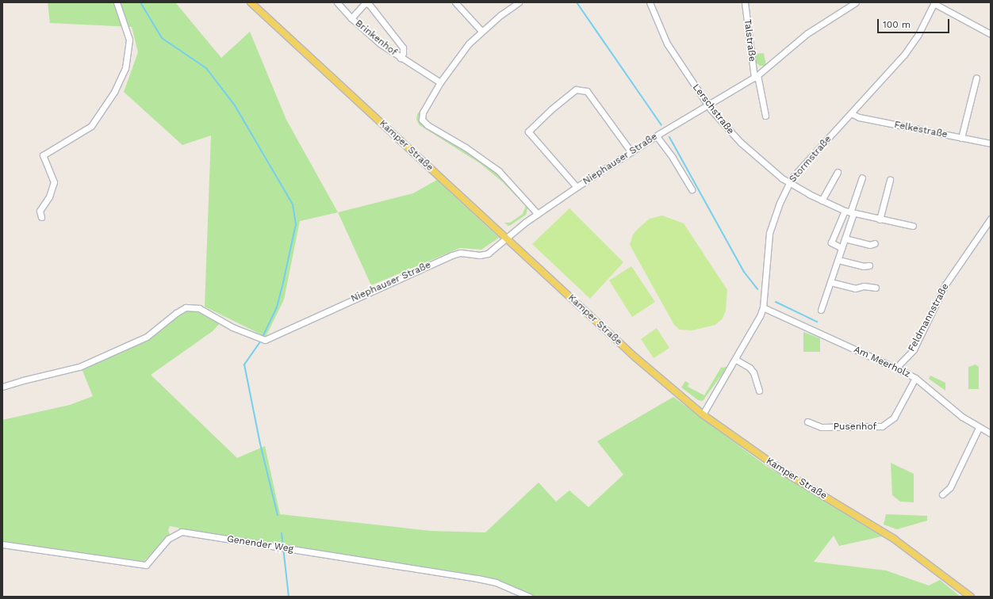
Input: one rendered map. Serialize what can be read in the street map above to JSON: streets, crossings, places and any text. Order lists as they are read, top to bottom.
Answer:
{
  "streets": {
    "main road": ["Kamper Straße"],
    "street": [
      "Brinkenhof",
      "Talstraße",
      "Lerschstraße",
      "Felkestraße",
      "Niephauser Straße",
      "Stormstraße",
      "Feldmannstraße",
      "Am Meerholz",
      "Pusenhof",
      "Genender Weg"
    ]
  },
  "crossings": [
    ["Talstraße", "Niephauser Straße"],
    ["Lerschstraße", "Niephauser Straße"],
    ["Lerschstraße", "Stormstraße"],
    ["Felkestraße", "Stormstraße"],
    ["Kamper Straße", "Niephauser Straße"],
    ["Kamper Straße", "Stormstraße"],
    ["Stormstraße", "Am Meerholz"],
    ["Feldmannstraße", "Am Meerholz"],
    ["Am Meerholz", "Pusenhof"]
  ],
  "scale_bar": "100 m"
}
